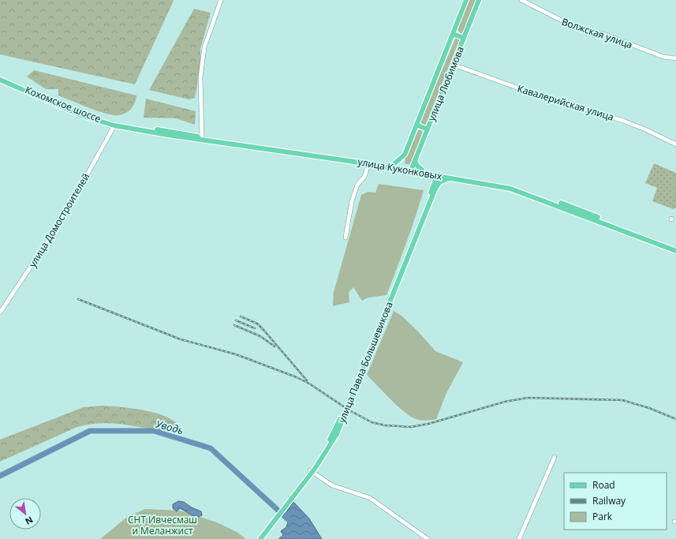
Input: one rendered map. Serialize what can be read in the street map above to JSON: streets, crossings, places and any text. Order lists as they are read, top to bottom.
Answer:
{
  "streets": {
    "main road": [
      "улица Любимова",
      "Кохомское шоссе",
      "улица Куконковых",
      "улица Павла Большевикова"
    ],
    "street": ["Волжская улица", "Кавалерийская улица", "улица Домостроителей"]
  },
  "crossings": [
    ["улица Любимова", "Кавалерийская улица"],
    ["улица Любимова", "улица Куконковых"],
    ["Кохомское шоссе", "улица Куконковых"],
    ["Кохомское шоссе", "улица Домостроителей"],
    ["улица Куконковых", "улица Домостроителей"],
    ["улица Куконковых", "улица Павла Большевикова"]
  ],
  "water": ["Уводь"],
  "parks": ["СНТ Ивчесмаш и Меланжист"],
  "legend": ["Road", "Railway", "Park"],
  "north": "bottom right"
}
